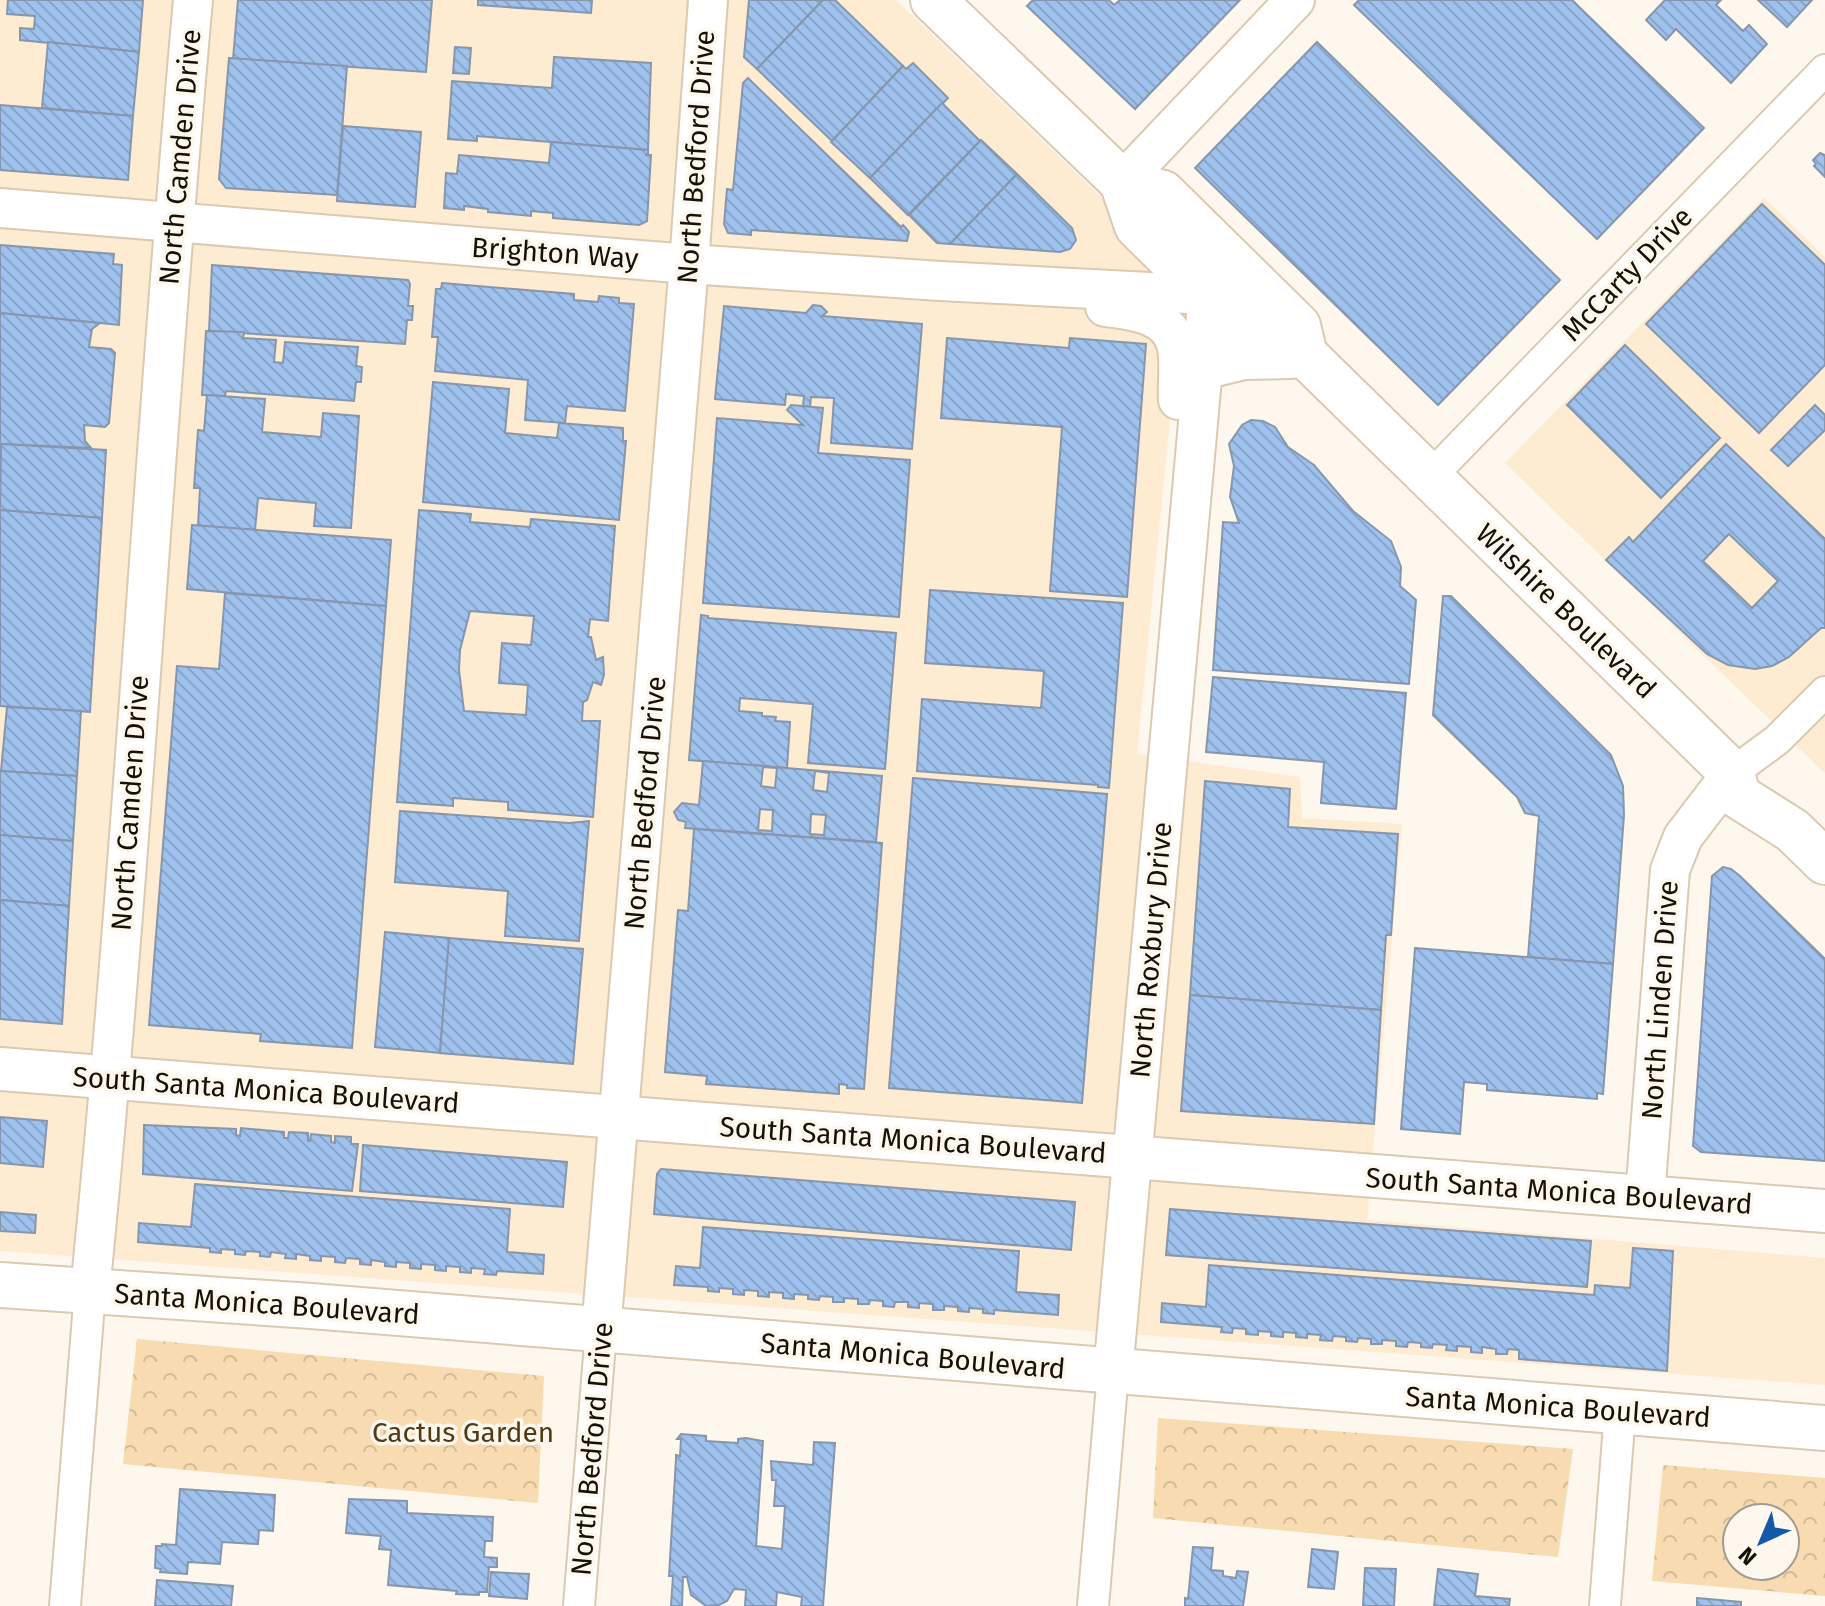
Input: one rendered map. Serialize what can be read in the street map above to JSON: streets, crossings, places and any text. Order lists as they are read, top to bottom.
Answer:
{
  "streets": {
    "main road": ["Wilshire Boulevard", "South Santa Monica Boulevard", "Santa Monica Boulevard"],
    "street": [
      "North Camden Drive",
      "North Bedford Drive",
      "Brighton Way",
      "McCarty Drive",
      "North Roxbury Drive",
      "North Linden Drive"
    ]
  },
  "crossings": [
    ["North Camden Drive", "Brighton Way"],
    ["North Camden Drive", "South Santa Monica Boulevard"],
    ["North Camden Drive", "Santa Monica Boulevard"],
    ["North Bedford Drive", "Brighton Way"],
    ["North Bedford Drive", "South Santa Monica Boulevard"],
    ["North Bedford Drive", "Santa Monica Boulevard"],
    ["Brighton Way", "Wilshire Boulevard"],
    ["Brighton Way", "North Roxbury Drive"],
    ["McCarty Drive", "Wilshire Boulevard"],
    ["Wilshire Boulevard", "North Roxbury Drive"],
    ["Wilshire Boulevard", "North Linden Drive"],
    ["North Roxbury Drive", "South Santa Monica Boulevard"],
    ["North Roxbury Drive", "Santa Monica Boulevard"],
    ["North Linden Drive", "South Santa Monica Boulevard"]
  ],
  "parks": ["Cactus Garden"],
  "north": "bottom left"
}
